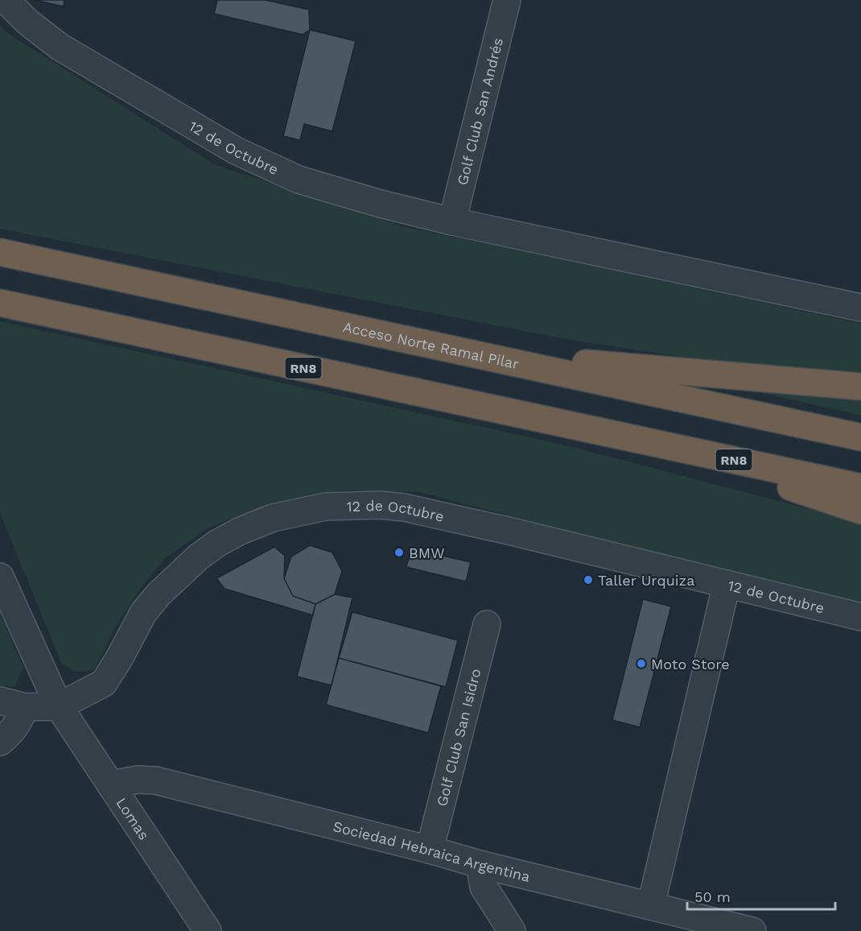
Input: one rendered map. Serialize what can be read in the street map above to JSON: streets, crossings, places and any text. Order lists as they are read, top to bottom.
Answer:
{
  "streets": {
    "highway": ["Acceso Norte Ramal Pilar", "RN8"],
    "street": [
      "Golf Club San Andrés",
      "12 de Octubre",
      "Golf Club San Isidro",
      "Lomas",
      "Sociedad Hebraica Argentina"
    ]
  },
  "crossings": [
    ["Golf Club San Andrés", "12 de Octubre"],
    ["12 de Octubre", "Lomas"],
    ["Golf Club San Isidro", "Sociedad Hebraica Argentina"],
    ["Lomas", "Sociedad Hebraica Argentina"]
  ],
  "places": ["BMW", "Taller Urquiza", "Moto Store"],
  "scale_bar": "50 m"
}
